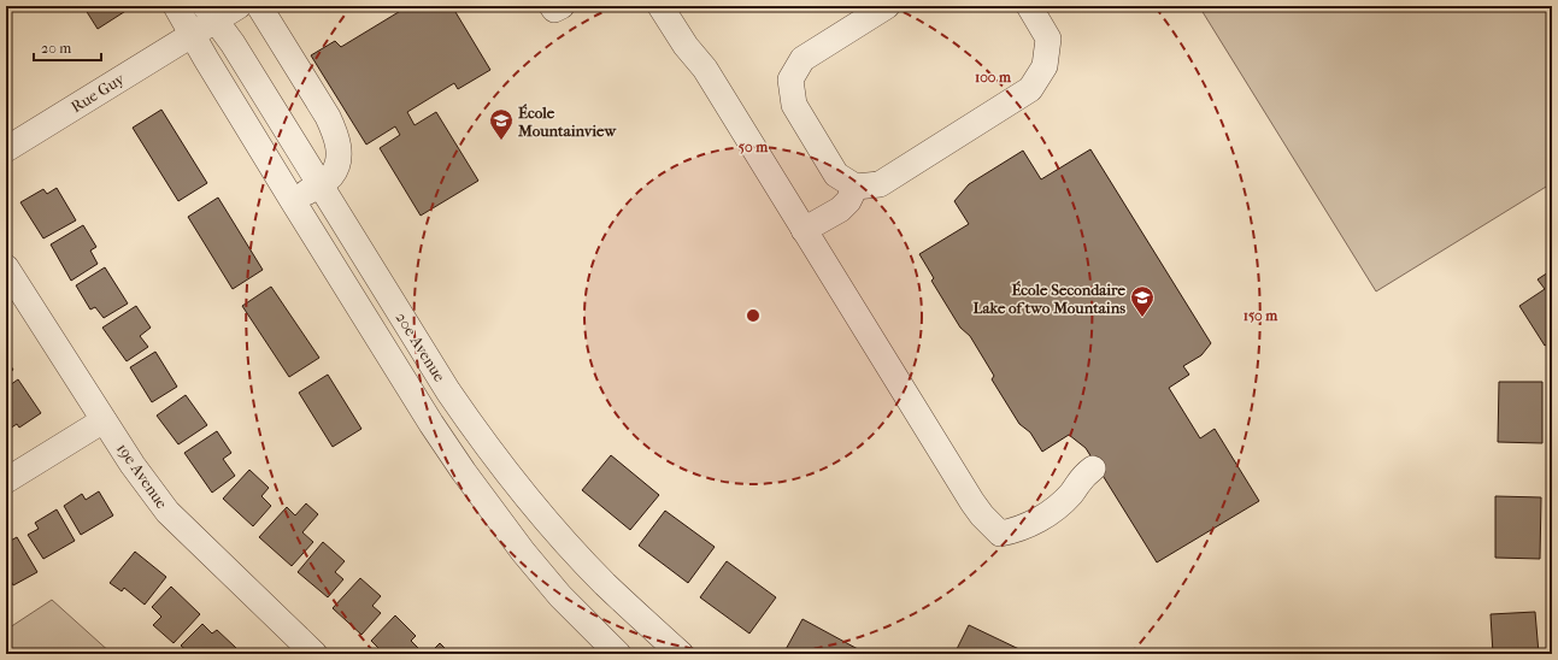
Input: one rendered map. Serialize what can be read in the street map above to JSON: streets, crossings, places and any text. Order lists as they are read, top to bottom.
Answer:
{
  "streets": {
    "street": ["Rue Guy", "20e Avenue", "19e Avenue"]
  },
  "crossings": [
    ["Rue Guy", "20e Avenue"]
  ],
  "places": {
    "school or university": ["École Mountainview", "École Secondaire Lake of two Mountains"]
  },
  "scale_bar": "20 m",
  "rings": ["100 m", "50 m", "150 m"]
}
